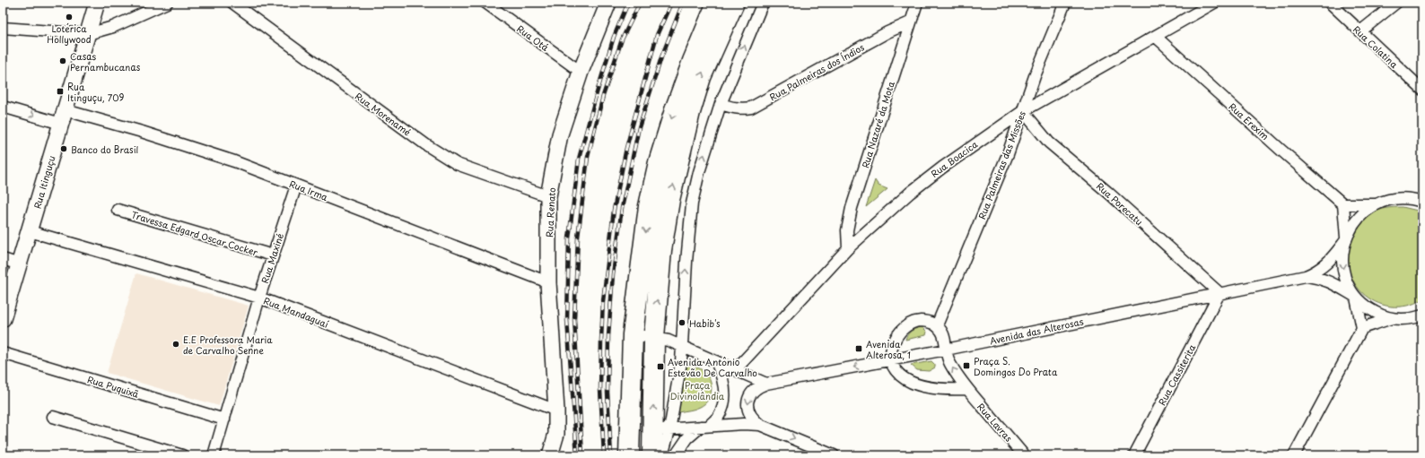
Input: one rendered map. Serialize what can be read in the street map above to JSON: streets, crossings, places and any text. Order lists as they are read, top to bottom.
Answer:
{
  "streets": {
    "street": [
      "Rua Otá",
      "Rua Colatina",
      "Rua Palmeiras dos Índios",
      "Rua Morenamé",
      "Rua Erexim",
      "Rua Nazaré da Mota",
      "Rua Boacica",
      "Rua Palmeiras das Missões",
      "Rua Itinguçu",
      "Rua Irma",
      "Rua Porecatu",
      "Rua Renato",
      "Travessa Edgard Oscar Cocker",
      "Rua Maxiné",
      "Rua Mandaguaí",
      "Avenida das Alterosas",
      "Rua Cassiterita",
      "Rua Puquixã",
      "Rua Lavras"
    ]
  },
  "crossings": [
    ["Rua Otá", "Rua Renato"],
    ["Rua Palmeiras dos Índios", "Rua Nazaré da Mota"],
    ["Rua Morenamé", "Rua Renato"],
    ["Rua Erexim", "Rua Boacica"],
    ["Rua Nazaré da Mota", "Rua Boacica"],
    ["Rua Boacica", "Rua Palmeiras das Missões"],
    ["Rua Boacica", "Rua Porecatu"],
    ["Rua Palmeiras das Missões", "Rua Porecatu"],
    ["Rua Palmeiras das Missões", "Rua Lavras"],
    ["Rua Itinguçu", "Rua Irma"],
    ["Rua Itinguçu", "Rua Mandaguaí"],
    ["Rua Irma", "Rua Renato"],
    ["Rua Irma", "Rua Maxiné"],
    ["Rua Porecatu", "Avenida das Alterosas"],
    ["Rua Porecatu", "Rua Cassiterita"],
    ["Rua Renato", "Rua Mandaguaí"],
    ["Travessa Edgard Oscar Cocker", "Rua Maxiné"],
    ["Rua Maxiné", "Rua Mandaguaí"],
    ["Rua Maxiné", "Rua Puquixã"],
    ["Avenida das Alterosas", "Rua Cassiterita"],
    ["Avenida das Alterosas", "Rua Lavras"]
  ],
  "parks": ["Praça Divinolândia"],
  "places": {
    "other": [
      "Lotérica Hollywood",
      "Casas Pernambucanas",
      "Banco do Brasil",
      "Habib's",
      "E.E Professora Maria de Carvalho Senne"
    ],
    "transit": [
      "Rua Itinguçu, 709",
      "Avenida Alterosa, 1",
      "Praça S. Domingos Do Prata",
      "Avenida Antônio Estevão De Carvalho"
    ]
  }
}
